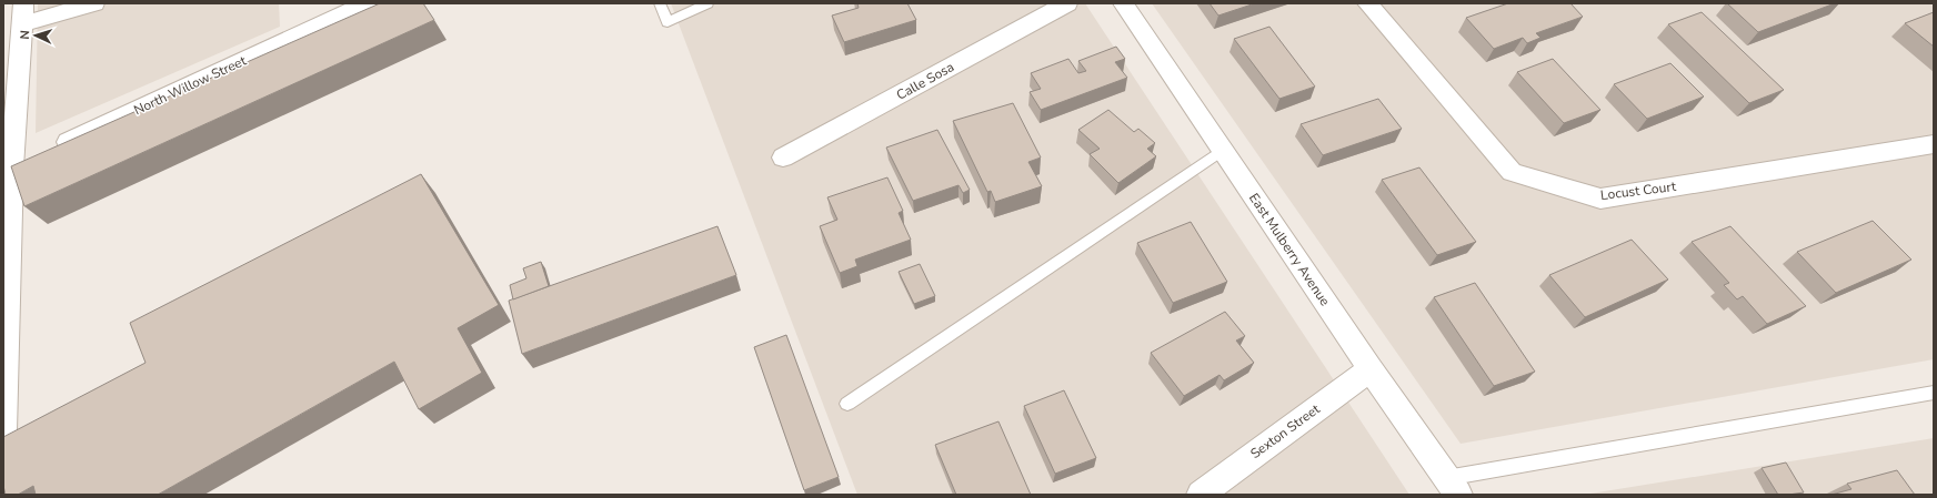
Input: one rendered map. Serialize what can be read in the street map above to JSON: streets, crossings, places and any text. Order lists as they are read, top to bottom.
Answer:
{
  "streets": {
    "street": [
      "Calle Sosa",
      "North Willow Street",
      "Locust Court",
      "East Mulberry Avenue",
      "Sexton Street"
    ]
  },
  "crossings": [
    ["East Mulberry Avenue", "Sexton Street"]
  ],
  "north": "left"
}
